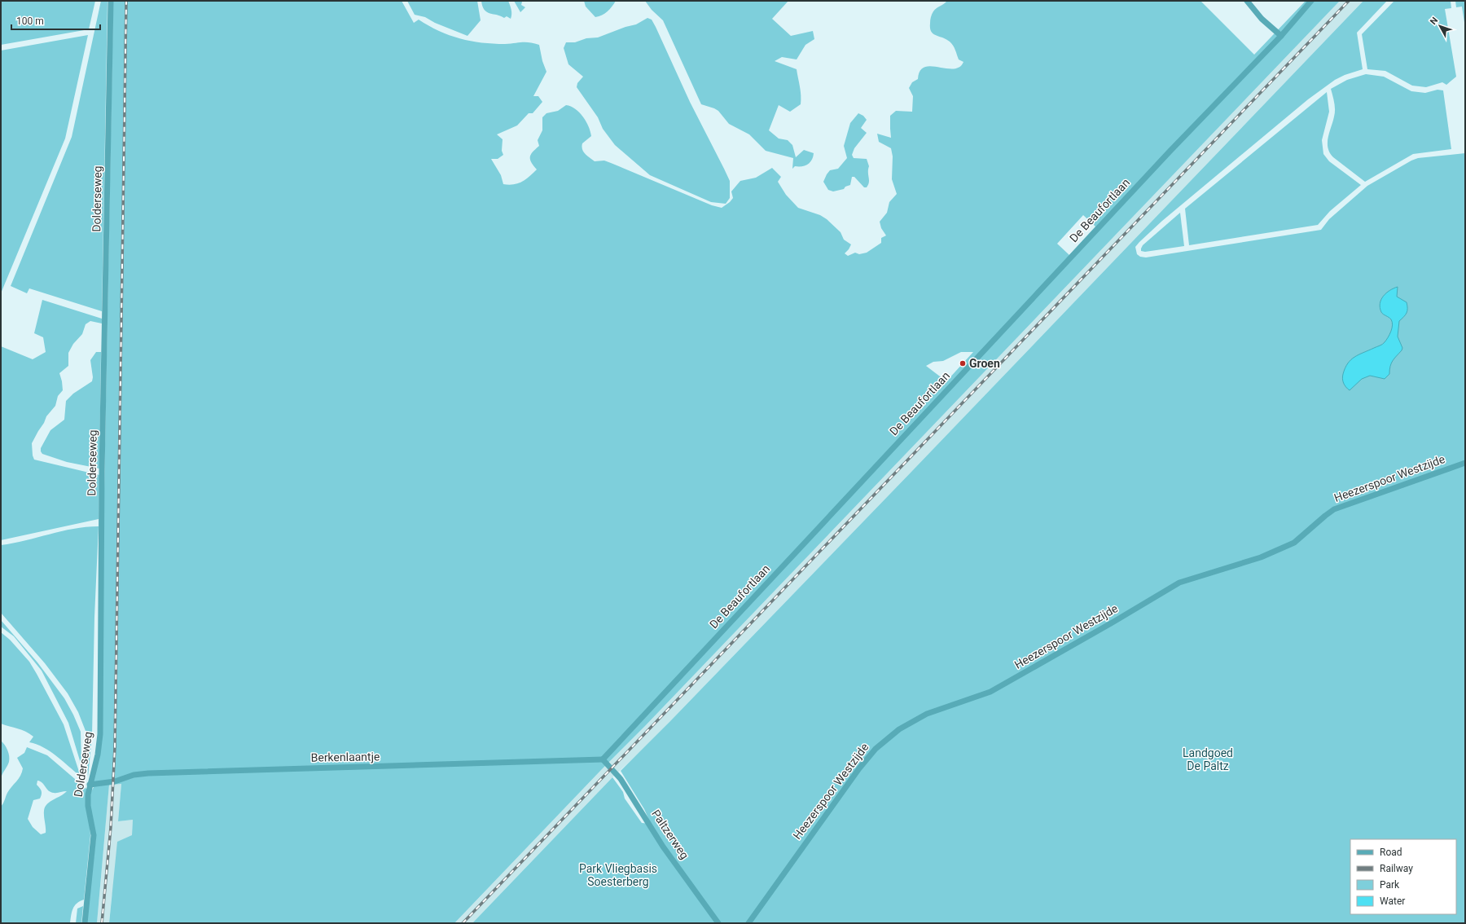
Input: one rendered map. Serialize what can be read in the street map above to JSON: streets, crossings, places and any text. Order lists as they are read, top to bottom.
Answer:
{
  "streets": {
    "street": [
      "Dolderseweg",
      "De Beaufortlaan",
      "Heezerspoor Westzijde",
      "Berkenlaantje",
      "Paltzerweg"
    ]
  },
  "crossings": [
    ["Dolderseweg", "Berkenlaantje"],
    ["De Beaufortlaan", "Berkenlaantje"],
    ["De Beaufortlaan", "Paltzerweg"],
    ["Berkenlaantje", "Paltzerweg"]
  ],
  "parks": ["Landgoed De Paltz", "Park Vliegbasis Soesterberg"],
  "places": ["Groen"],
  "legend": [
    "Road",
    "Railway",
    "Park",
    "Water"
  ],
  "scale_bar": "100 m",
  "north": "top left"
}
